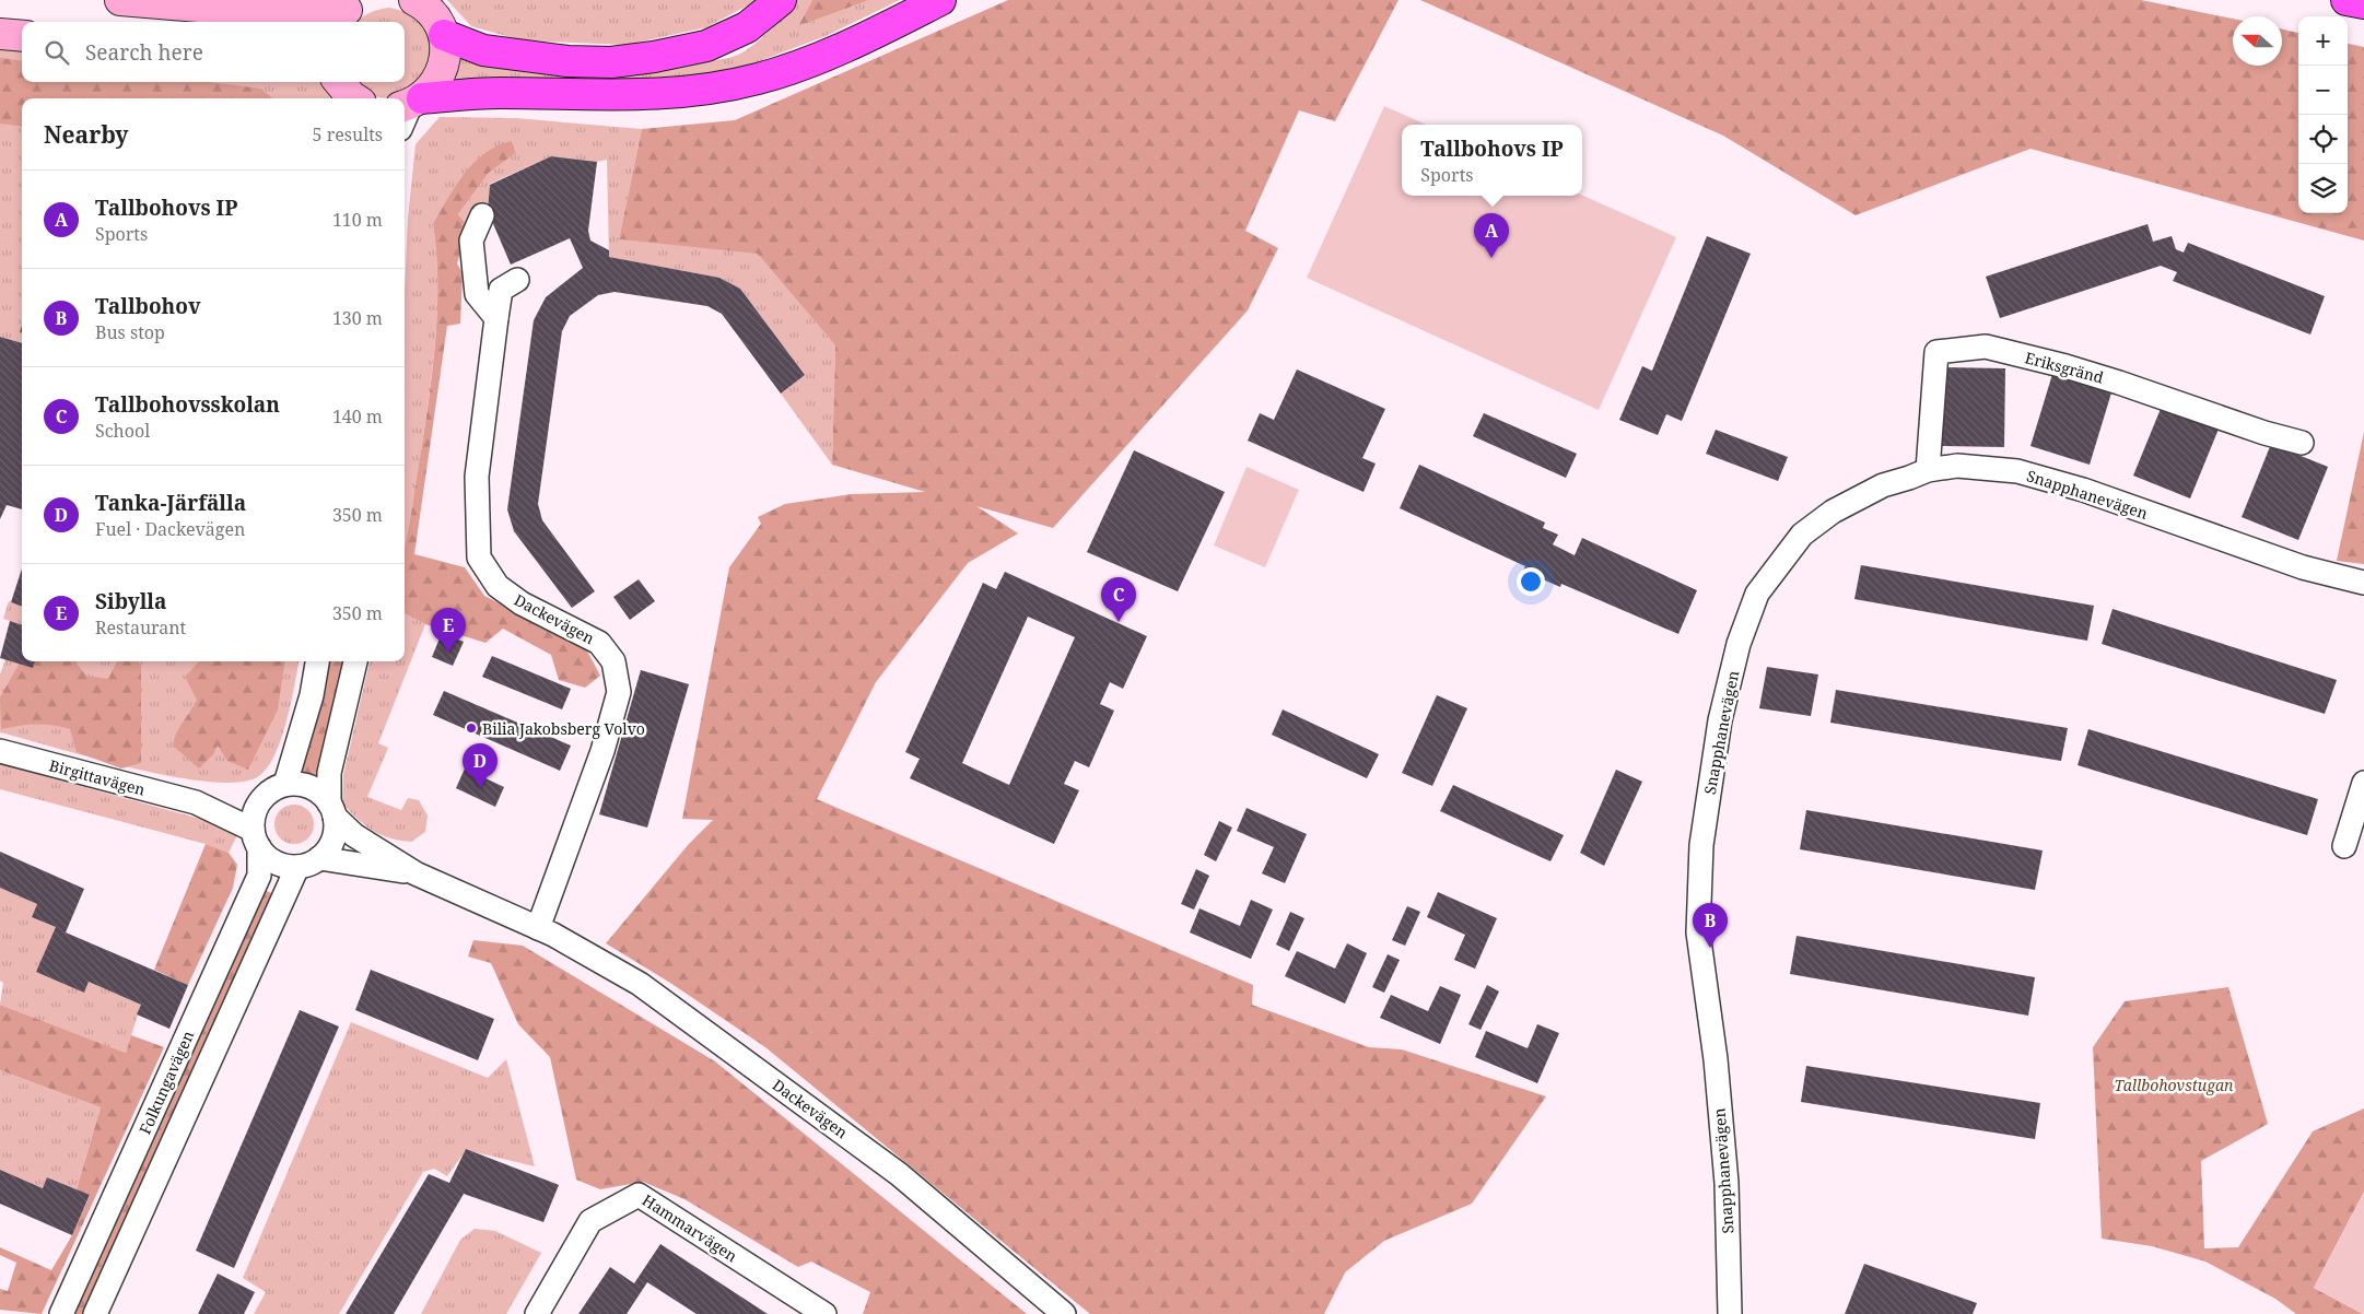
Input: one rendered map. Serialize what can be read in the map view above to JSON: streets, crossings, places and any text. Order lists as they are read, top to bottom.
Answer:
{
  "streets": {
    "street": [
      "Eriksgränd",
      "Snapphanevägen",
      "Dackevägen",
      "Birgittavägen",
      "Folkungavägen",
      "Hammarvägen"
    ]
  },
  "crossings": [
    ["Eriksgränd", "Snapphanevägen"],
    ["Dackevägen", "Birgittavägen"],
    ["Dackevägen", "Folkungavägen"],
    ["Birgittavägen", "Folkungavägen"]
  ],
  "parks": ["Tallbohovstugan"],
  "places": ["Bilia Jakobsberg Volvo"],
  "north": "left",
  "page": {
    "map_buttons": ["+", "−"],
    "search": "Search here",
    "heading": ["Nearby", "5 results"],
    "popup": ["Tallbohovs IP", "Sports"],
    "list": [
      {
        "mark": "A",
        "name": "Tallbohovs IP",
        "note": "Sports",
        "value": "110 m"
      },
      {
        "mark": "B",
        "name": "Tallbohov",
        "note": "Bus stop",
        "value": "130 m"
      },
      {
        "mark": "C",
        "name": "Tallbohovsskolan",
        "note": "School",
        "value": "140 m"
      },
      {
        "mark": "D",
        "name": "Tanka-Järfälla",
        "note": "Fuel · Dackevägen",
        "value": "350 m"
      },
      {
        "mark": "E",
        "name": "Sibylla",
        "note": "Restaurant",
        "value": "350 m"
      }
    ],
    "pins": [
      "A",
      "C",
      "E",
      "D",
      "B"
    ]
  }
}
